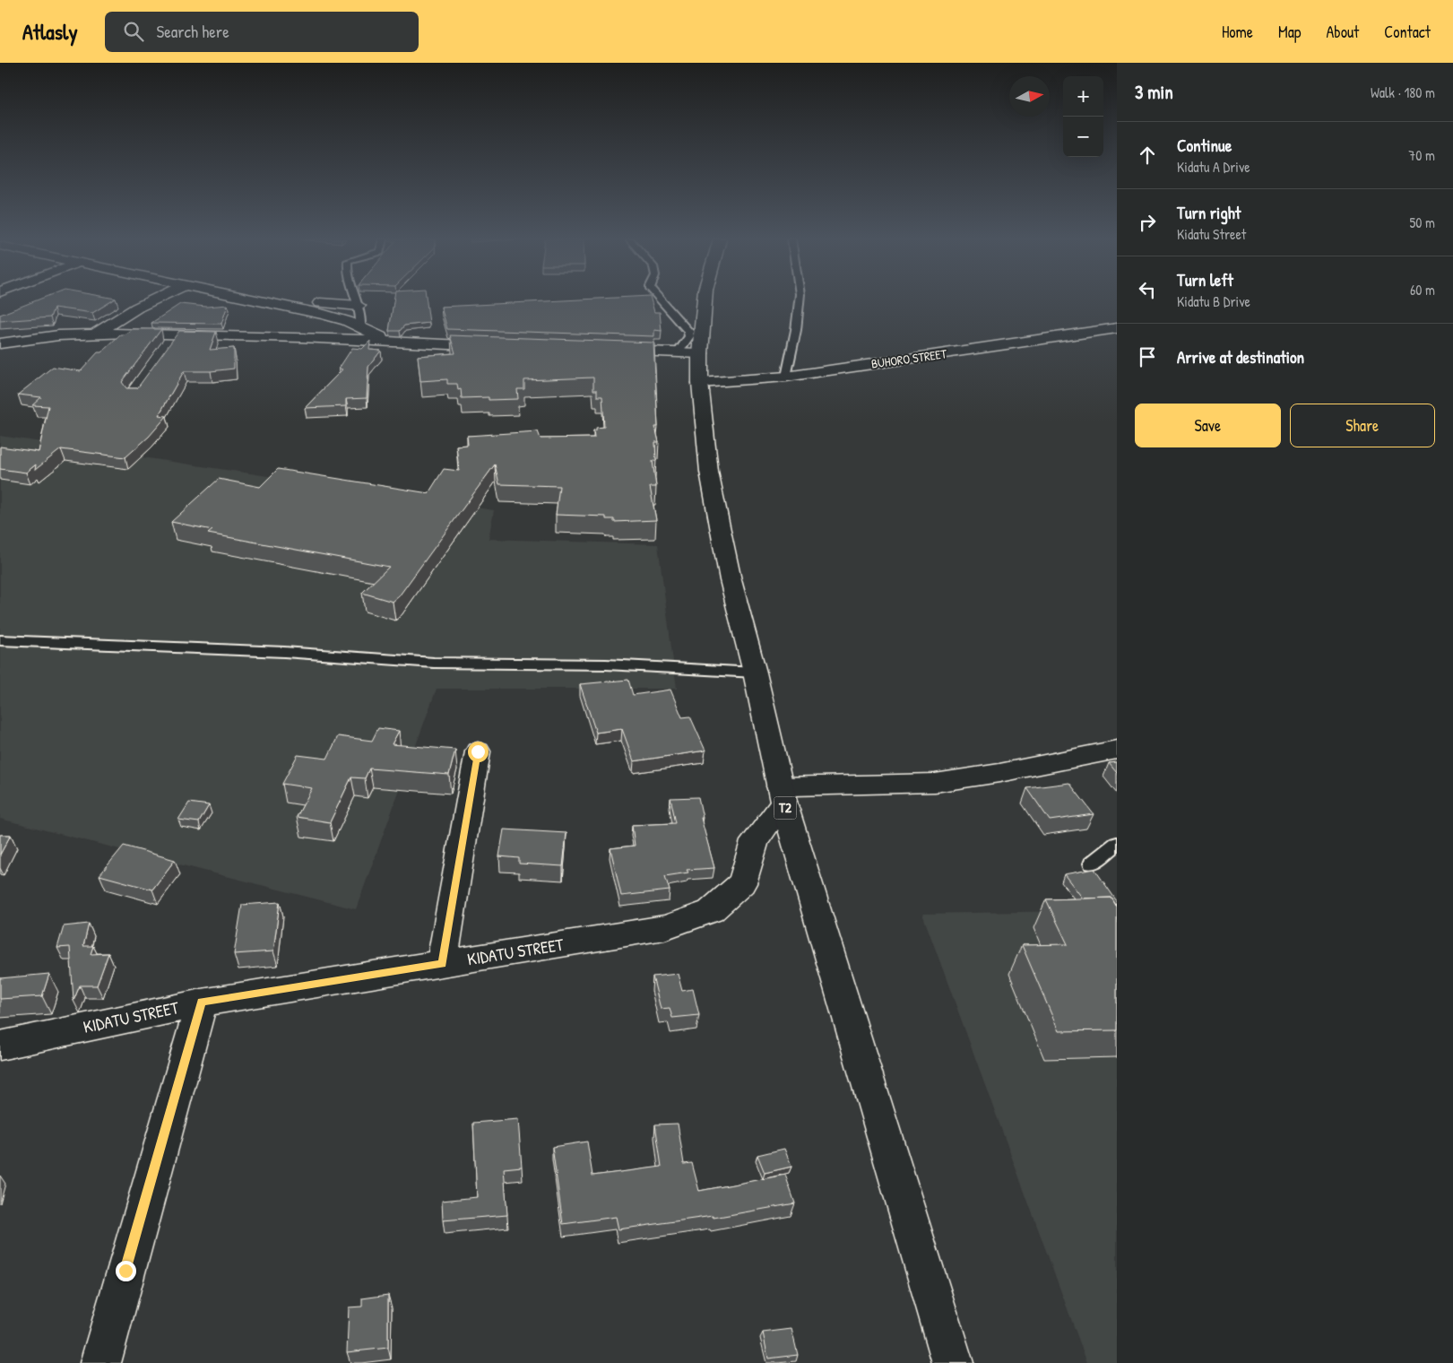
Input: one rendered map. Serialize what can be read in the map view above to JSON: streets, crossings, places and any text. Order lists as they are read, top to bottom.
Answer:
{
  "streets": {
    "main road": ["BUHORO STREET", "T2", "KIDATU STREET"]
  },
  "crossings": [
    ["BUHORO STREET", "T2"],
    ["T2", "KIDATU STREET"]
  ],
  "north": "right",
  "page": {
    "header": "Atlasly",
    "search": "Search here",
    "nav": [
      "Home",
      "Map",
      "About",
      "Contact"
    ],
    "heading": ["3 min", "Walk · 180 m"],
    "map_buttons": ["+", "−"],
    "list": [
      ["Continue", "Kidatu A Drive", "70 m"],
      ["Turn right", "Kidatu Street", "50 m"],
      ["Turn left", "Kidatu B Drive", "60 m"],
      "Arrive at destination"
    ],
    "buttons": ["Save", "Share"]
  }
}
